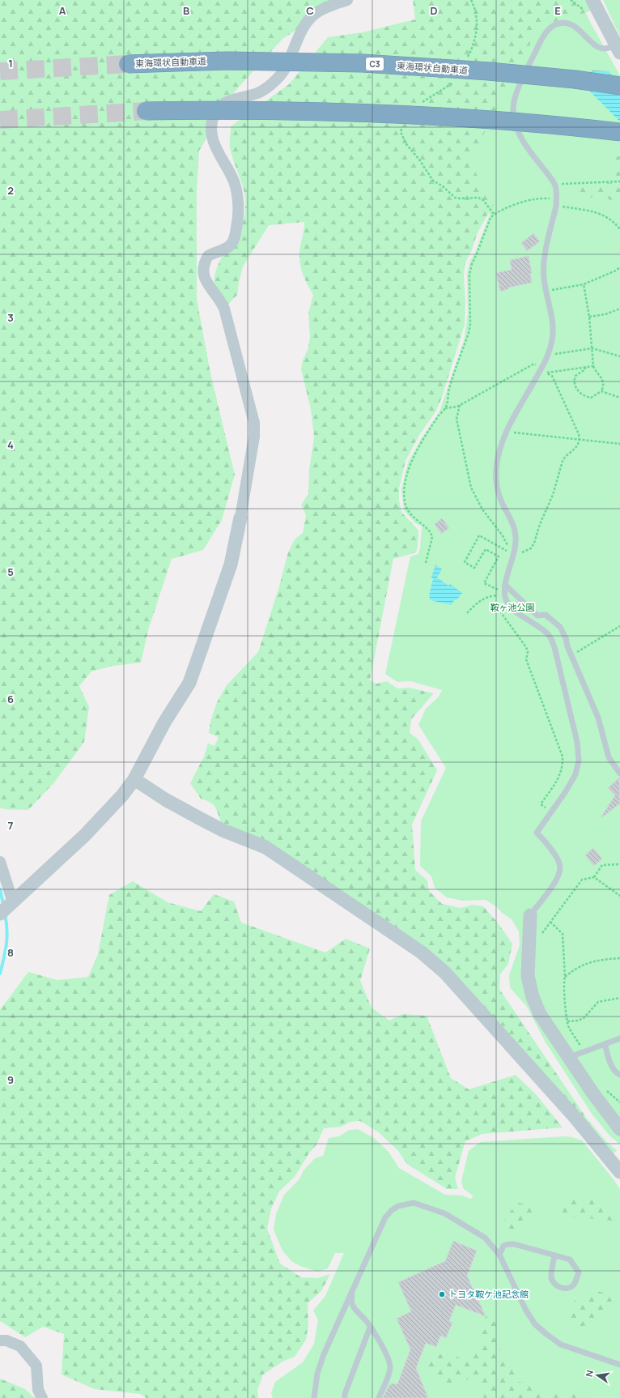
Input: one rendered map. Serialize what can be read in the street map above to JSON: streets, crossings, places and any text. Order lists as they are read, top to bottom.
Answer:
{
  "streets": {
    "highway": ["東海環状自動車道", "C3"]
  },
  "parks": ["鞍ヶ池公園"],
  "places": ["トヨタ鞍ケ池記念館"],
  "north": "left",
  "grid": {
    "columns": [
      "A",
      "B",
      "C",
      "D",
      "E"
    ],
    "rows": [
      "1",
      "2",
      "3",
      "4",
      "5",
      "6",
      "7",
      "8",
      "9"
    ]
  }
}
